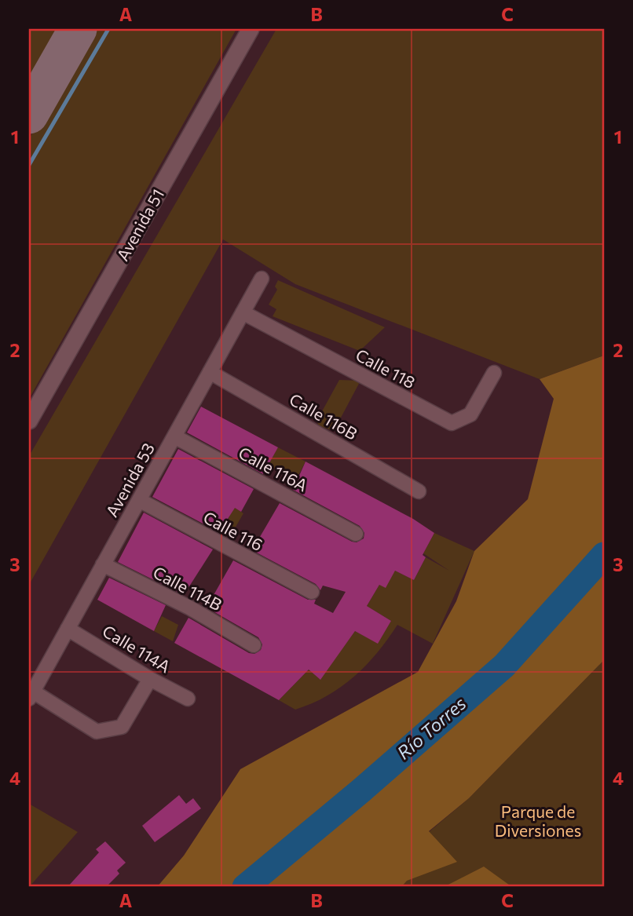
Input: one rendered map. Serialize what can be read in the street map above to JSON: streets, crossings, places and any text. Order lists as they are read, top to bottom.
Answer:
{
  "streets": {
    "main road": ["Avenida 51"],
    "street": [
      "Calle 118",
      "Calle 116B",
      "Calle 116A",
      "Avenida 53",
      "Calle 116",
      "Calle 114B",
      "Calle 114A"
    ]
  },
  "crossings": [
    ["Calle 118", "Avenida 53"],
    ["Calle 116B", "Avenida 53"],
    ["Calle 116A", "Avenida 53"],
    ["Avenida 53", "Calle 116"],
    ["Avenida 53", "Calle 114B"],
    ["Avenida 53", "Calle 114A"]
  ],
  "water": ["Río Torres"],
  "parks": ["Parque de Diversiones"],
  "grid": {
    "columns": ["A", "B", "C"],
    "rows": [
      "1",
      "2",
      "3",
      "4"
    ]
  }
}
